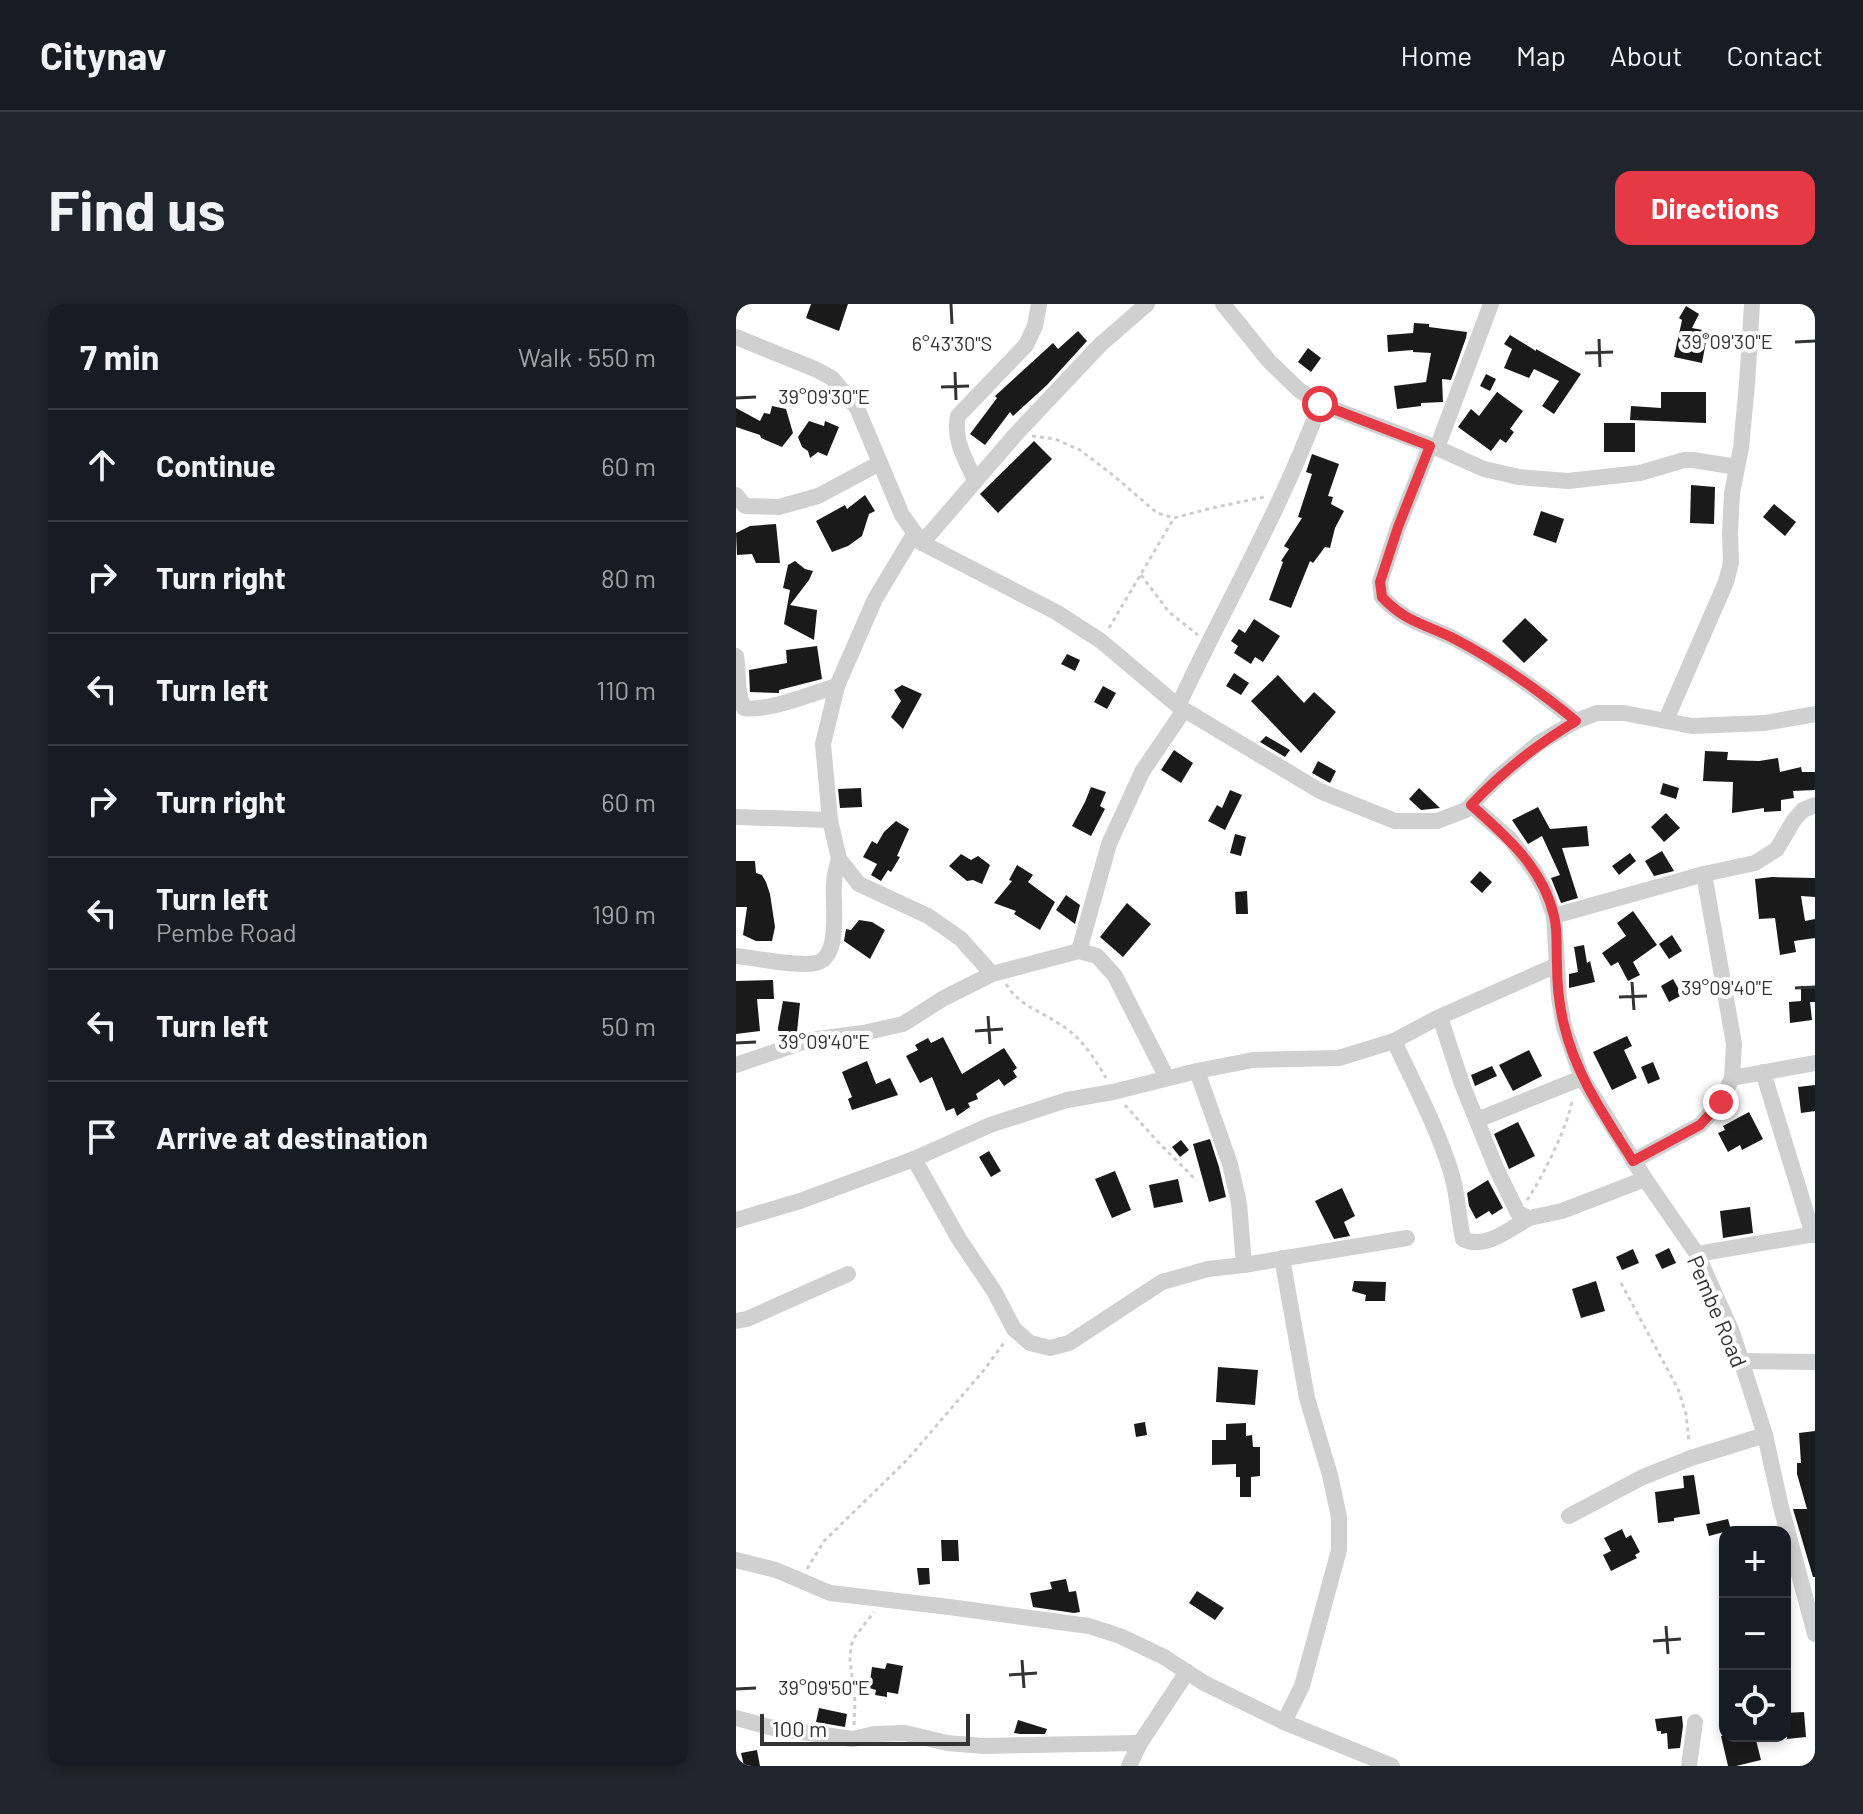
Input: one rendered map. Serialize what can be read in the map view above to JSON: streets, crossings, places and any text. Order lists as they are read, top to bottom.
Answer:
{
  "streets": {
    "street": ["Pembe Road"]
  },
  "scale_bar": "100 m",
  "page": {
    "header": "Citynav",
    "nav": [
      "Home",
      "Map",
      "About",
      "Contact"
    ],
    "buttons": "Directions",
    "title": "Find us",
    "heading": ["7 min", "Walk · 550 m"],
    "list": [
      ["Continue", "60 m"],
      ["Turn right", "80 m"],
      ["Turn left", "110 m"],
      ["Turn right", "60 m"],
      ["Turn left", "Pembe Road", "190 m"],
      ["Turn left", "50 m"],
      "Arrive at destination"
    ],
    "map_buttons": ["+", "−"],
    "scale": "100 m"
  },
  "coordinates": [
    "39°09'30\"E",
    "6°43'30\"S",
    "39°09'40\"E",
    "39°09'50\"E"
  ]
}
